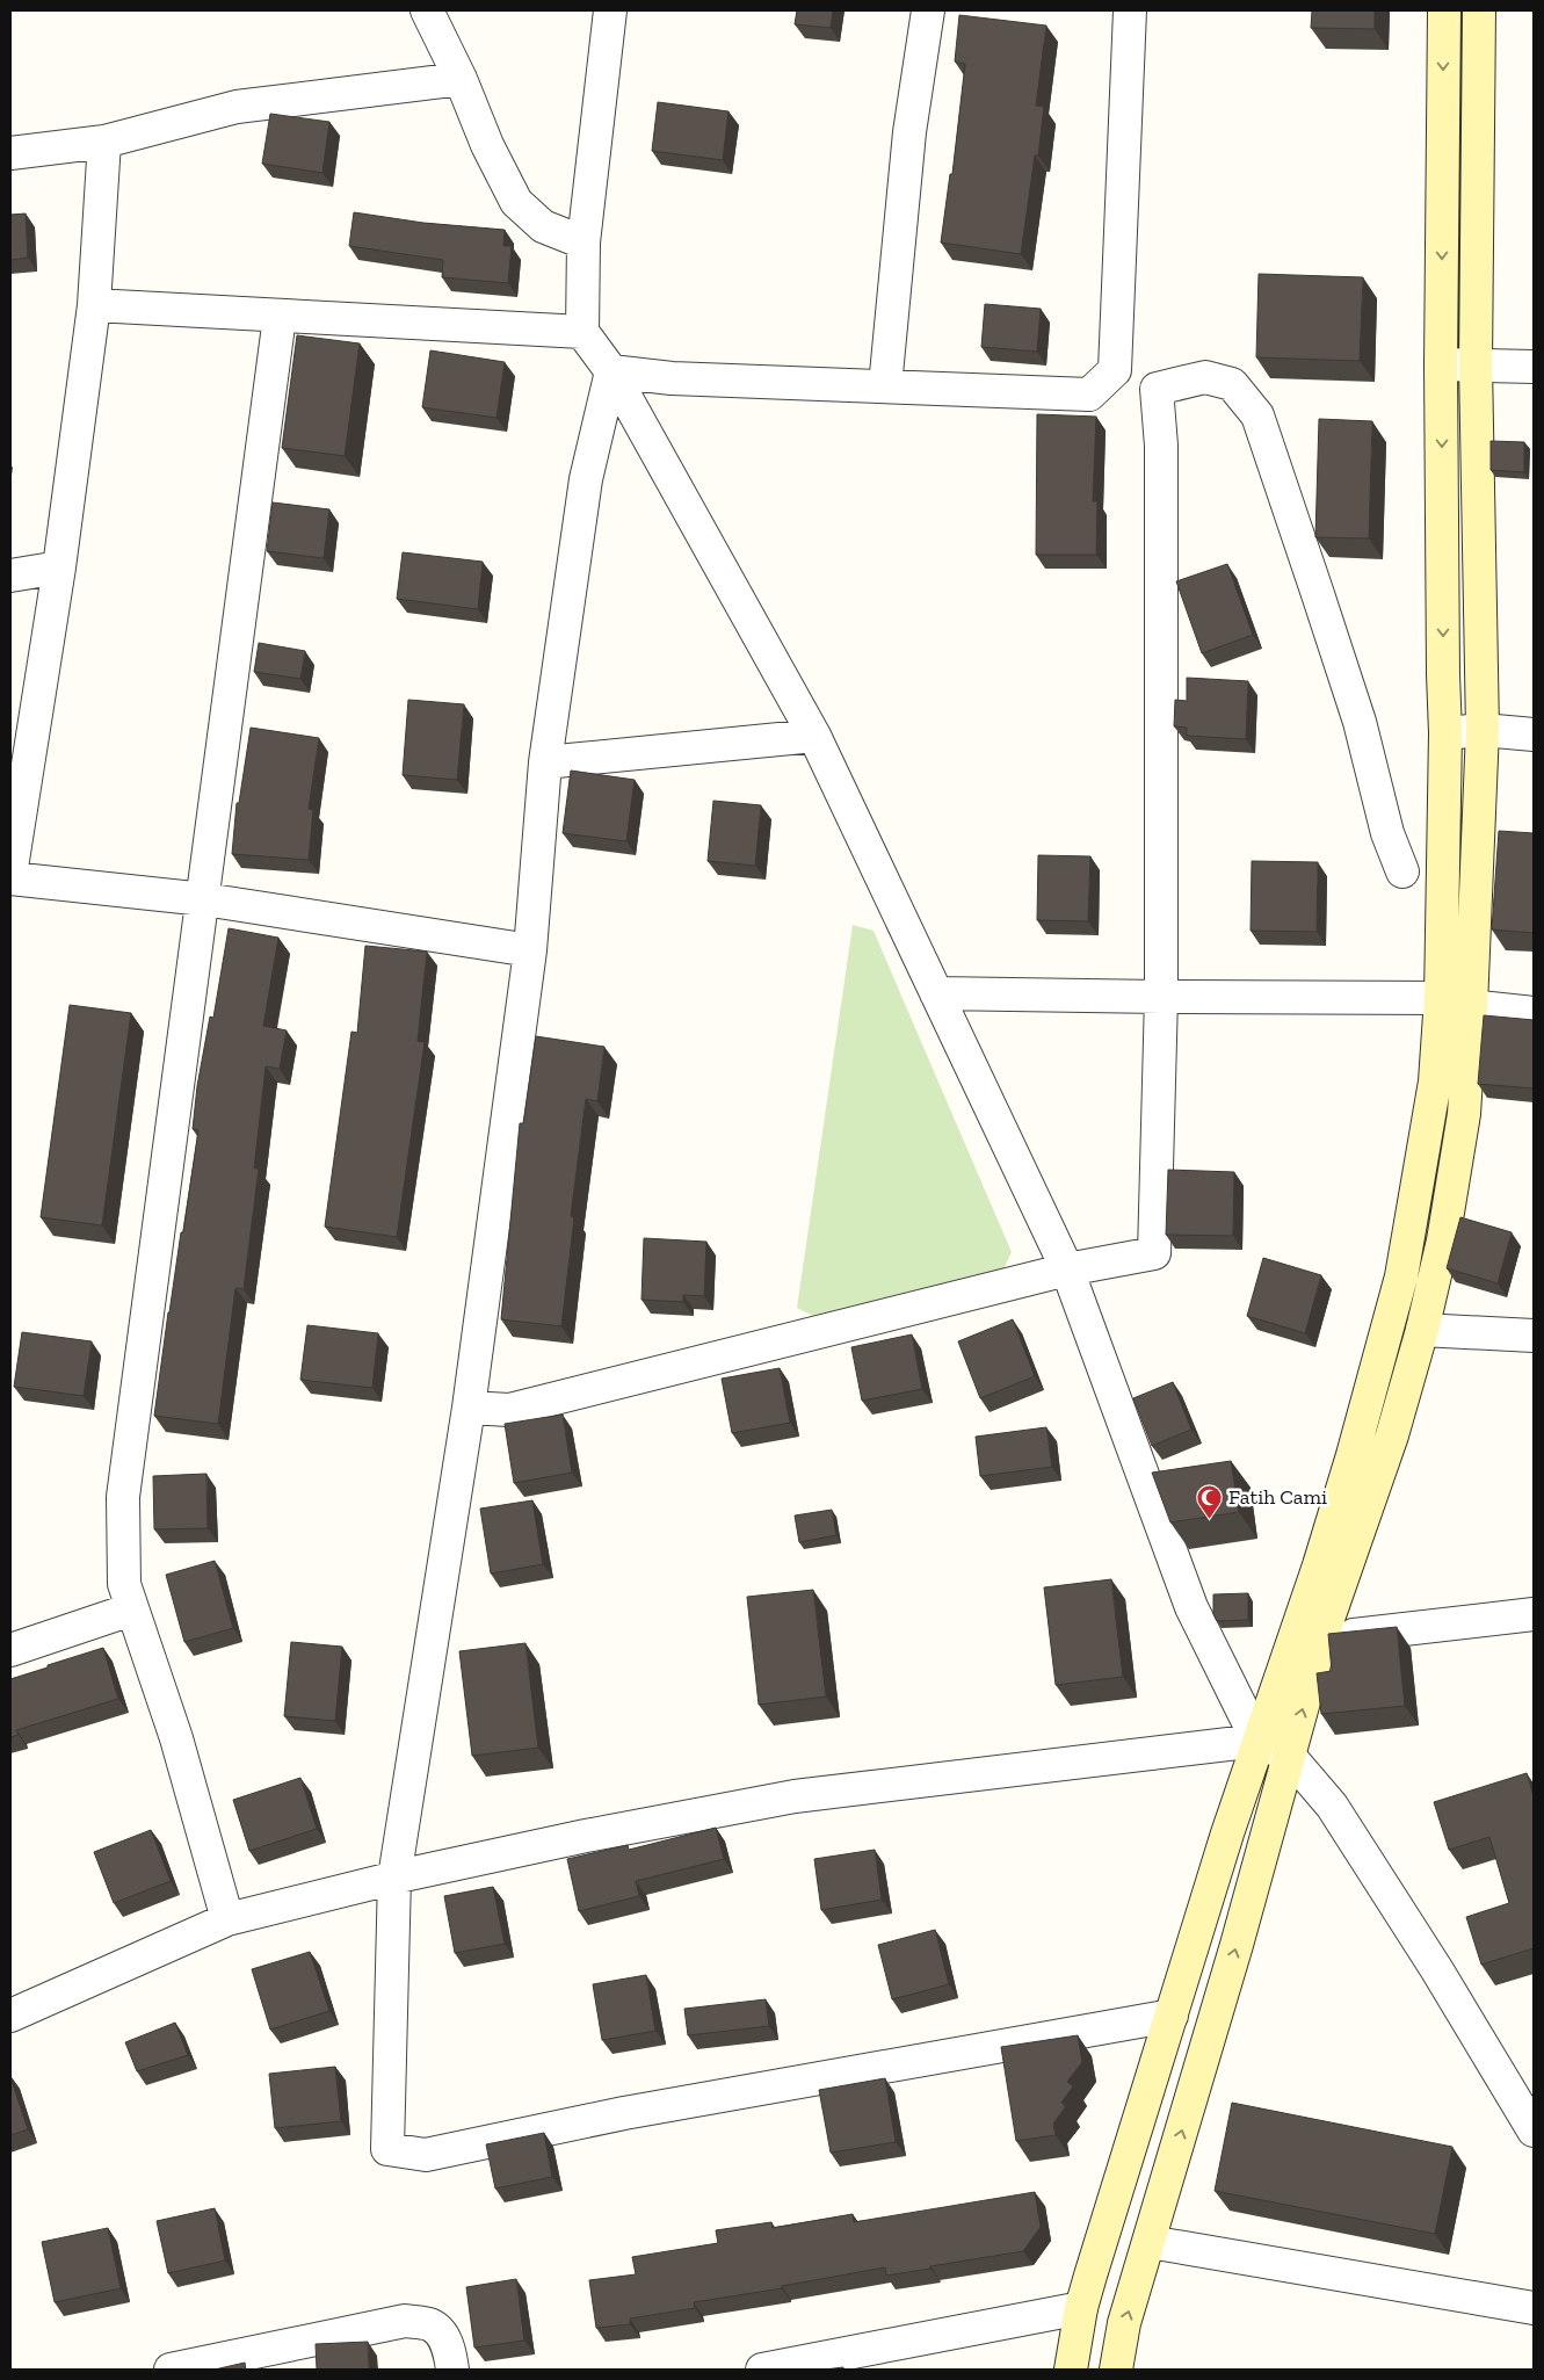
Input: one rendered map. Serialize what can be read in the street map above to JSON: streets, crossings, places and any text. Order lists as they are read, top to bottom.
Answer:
{
  "places": {
    "mosque": ["Fatih Cami"]
  }
}
